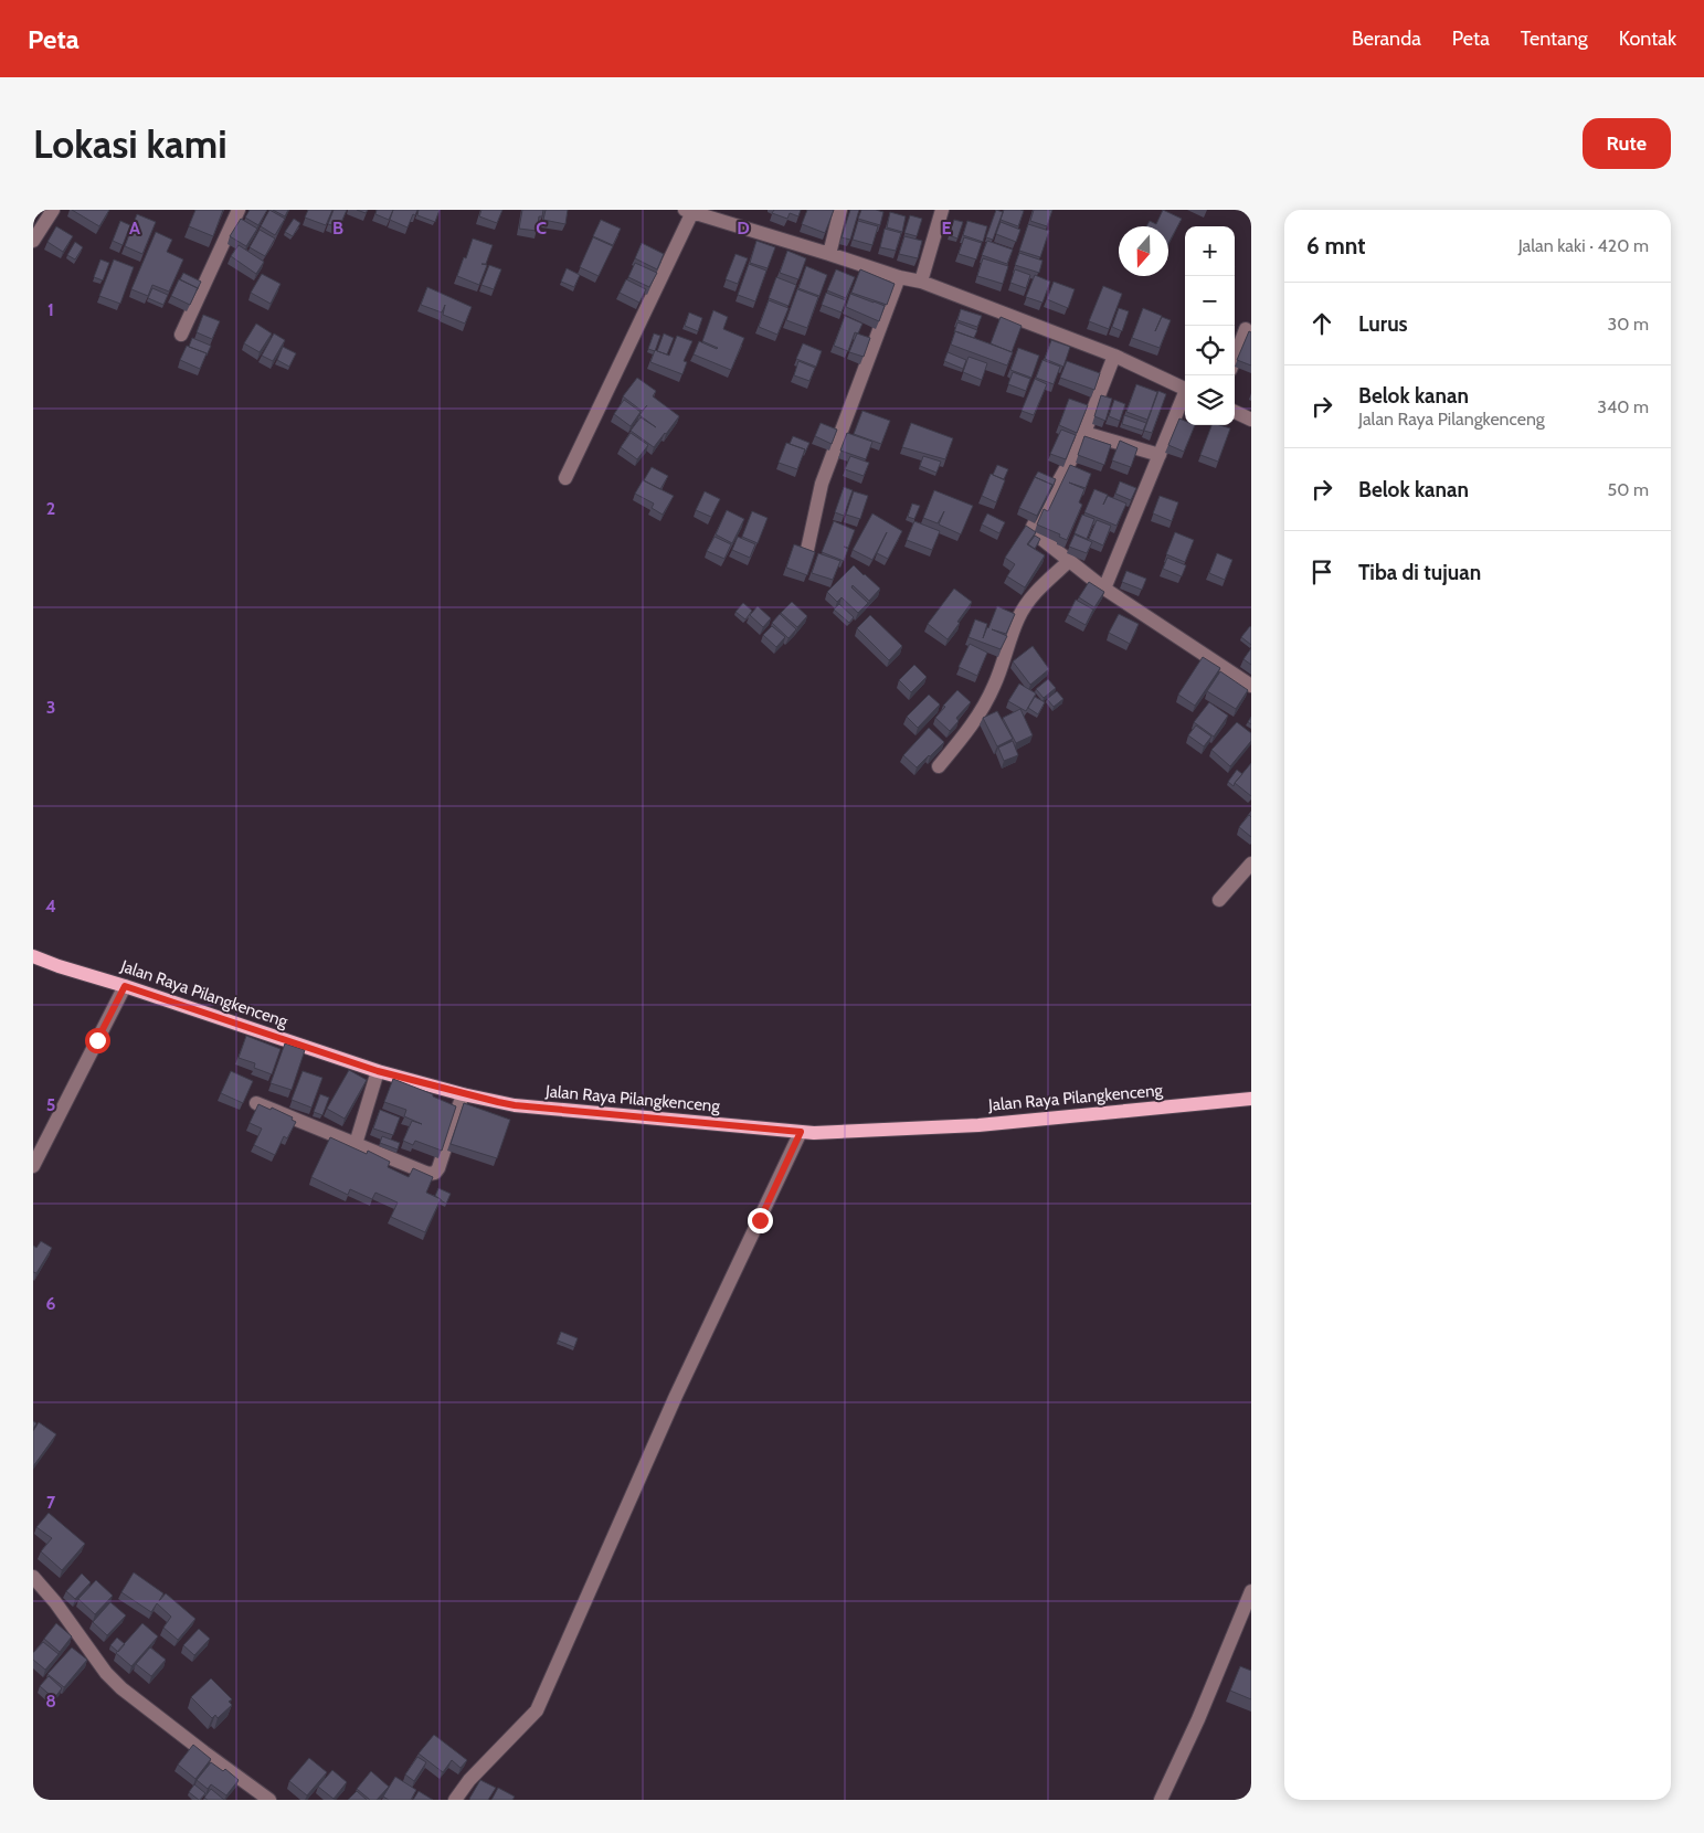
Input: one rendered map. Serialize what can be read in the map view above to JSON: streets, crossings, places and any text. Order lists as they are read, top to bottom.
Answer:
{
  "streets": {
    "main road": ["Jalan Raya Pilangkenceng"]
  },
  "north": "bottom",
  "page": {
    "header": "Peta",
    "nav": [
      "Beranda",
      "Peta",
      "Tentang",
      "Kontak"
    ],
    "buttons": "Rute",
    "title": "Lokasi kami",
    "heading": ["6 mnt", "Jalan kaki · 420 m"],
    "map_buttons": ["+", "−"],
    "list": [
      ["Lurus", "30 m"],
      ["Belok kanan", "Jalan Raya Pilangkenceng", "340 m"],
      ["Belok kanan", "50 m"],
      "Tiba di tujuan"
    ]
  },
  "grid": {
    "columns": [
      "A",
      "B",
      "C",
      "D",
      "E"
    ],
    "rows": [
      "1",
      "2",
      "3",
      "4",
      "5",
      "6",
      "7",
      "8"
    ]
  }
}
